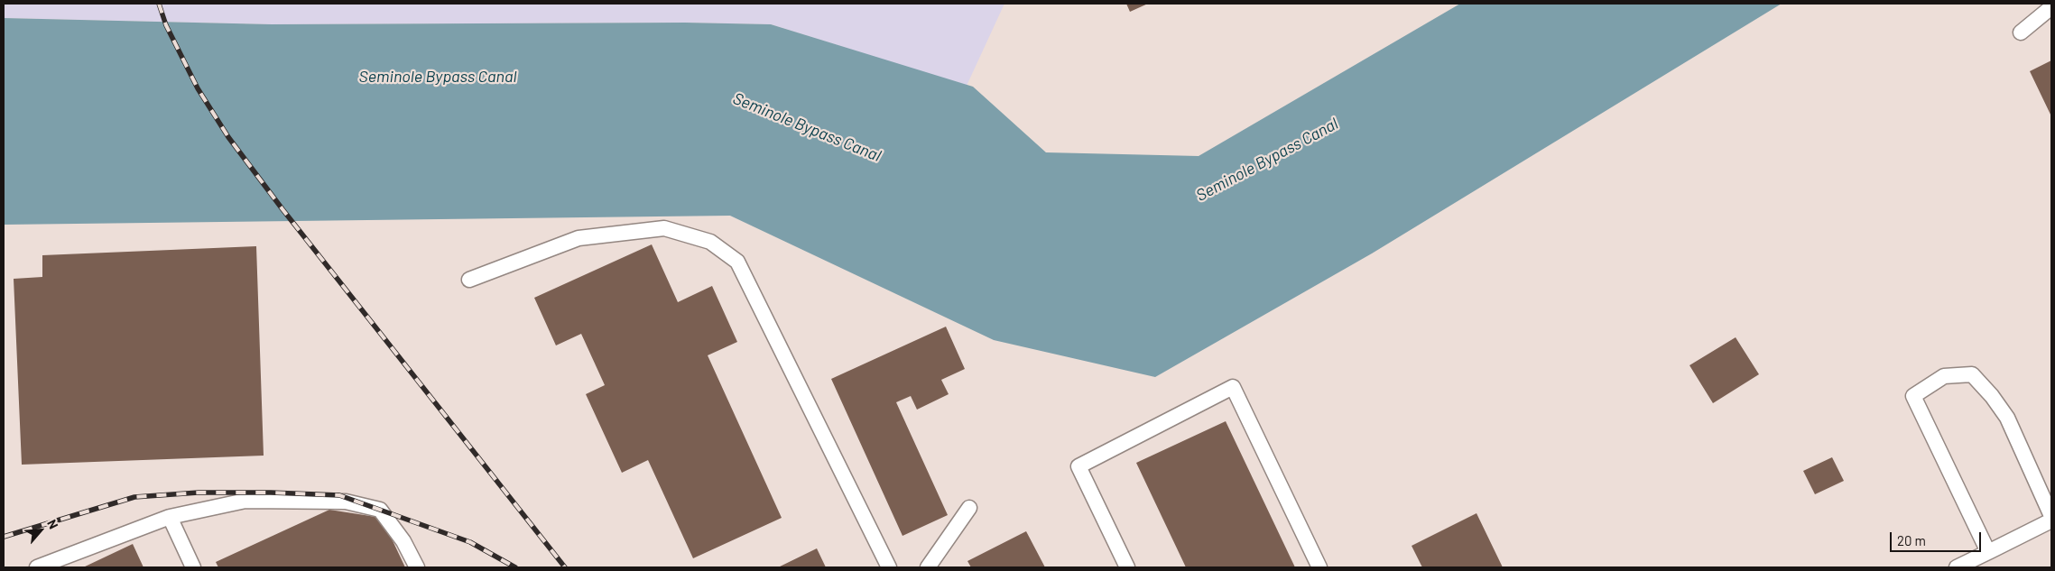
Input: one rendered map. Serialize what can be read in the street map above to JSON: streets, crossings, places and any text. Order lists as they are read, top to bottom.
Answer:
{
  "water": ["Seminole Bypass Canal"],
  "scale_bar": "20 m",
  "north": "top right"
}
